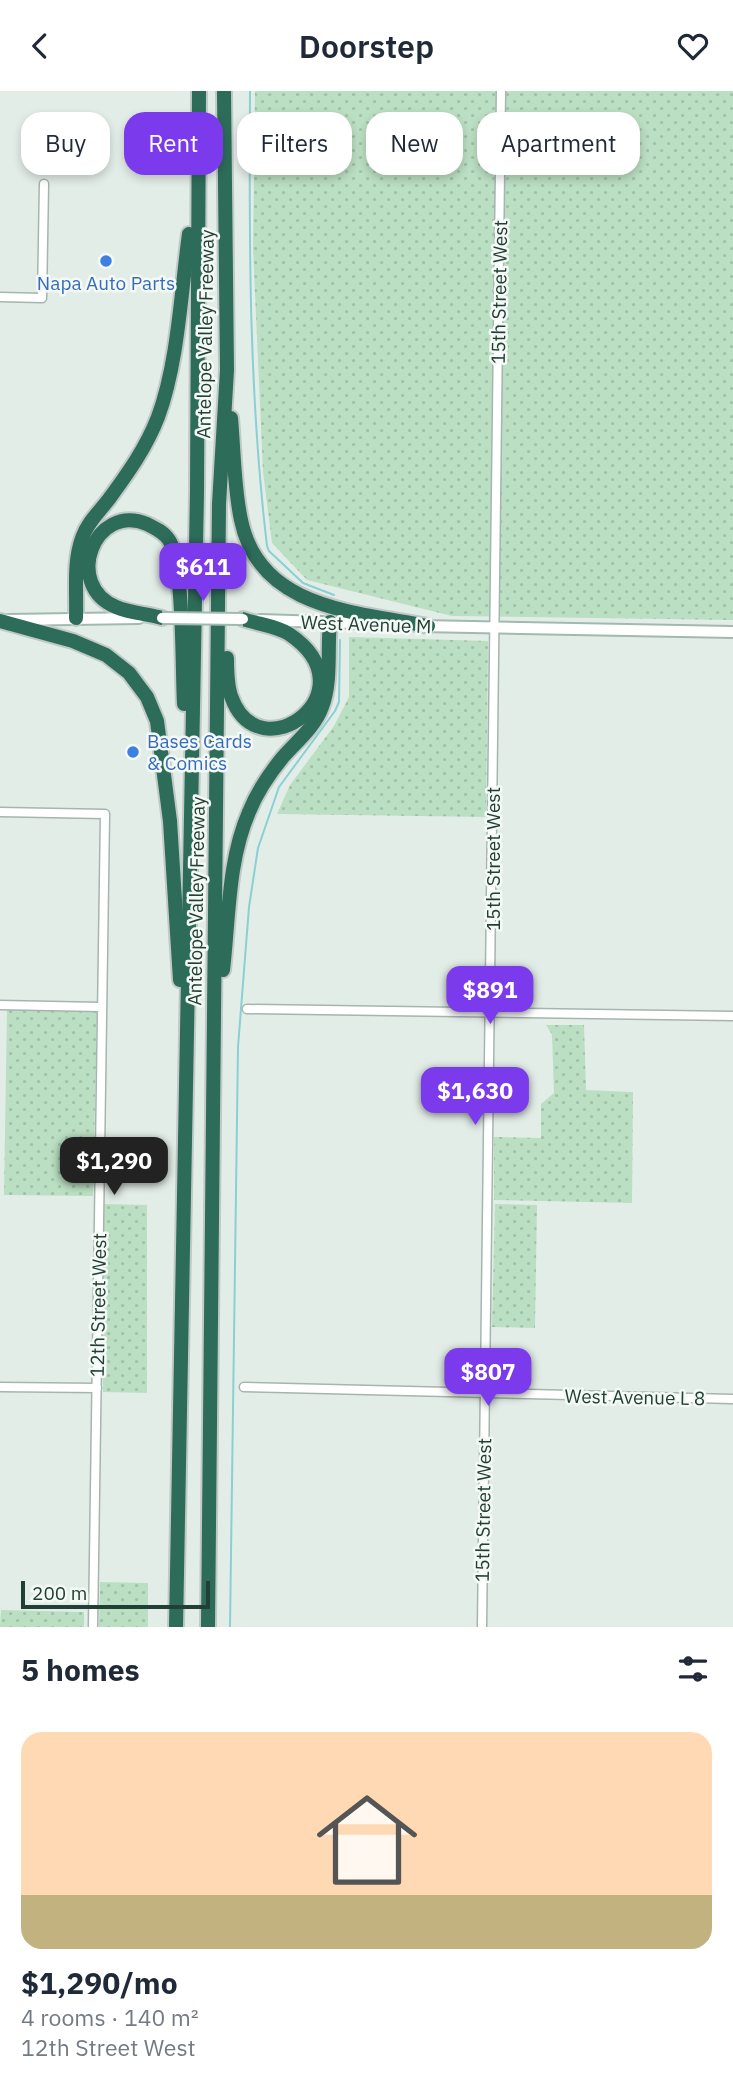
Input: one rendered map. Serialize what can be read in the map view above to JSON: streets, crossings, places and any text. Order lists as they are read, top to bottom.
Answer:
{
  "streets": {
    "highway": ["Antelope Valley Freeway"],
    "main road": ["West Avenue M"],
    "street": ["15th Street West", "12th Street West", "West Avenue L 8"]
  },
  "crossings": [
    ["15th Street West", "West Avenue M"],
    ["15th Street West", "West Avenue L 8"]
  ],
  "places": ["Napa Auto Parts", "Bases Cards & Comics"],
  "scale_bar": "200 m",
  "page": {
    "header": "Doorstep",
    "chip": [
      "Buy",
      "Rent",
      "Filters",
      "New",
      "Apartment"
    ],
    "price": [
      "$611",
      "$891",
      "$1,630",
      "$1,290",
      "$807"
    ],
    "scale": "200 m",
    "heading": "5 homes",
    "list": [
      {
        "name": "$1,290/mo",
        "note": "4 rooms · 140 m² · 12th Street West"
      }
    ]
  }
}
